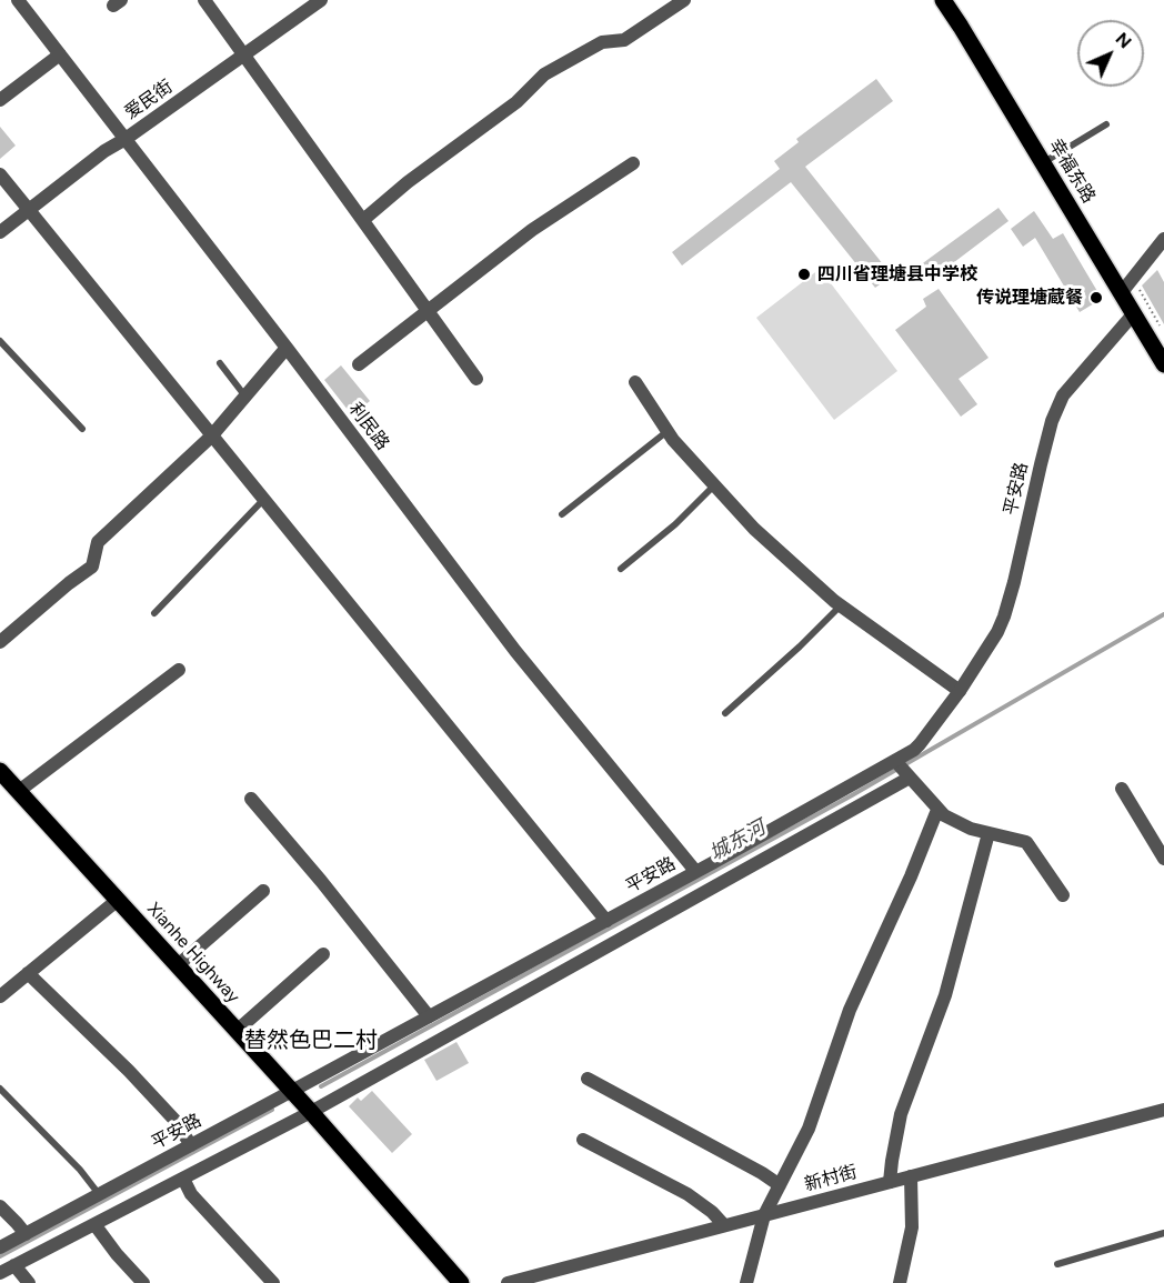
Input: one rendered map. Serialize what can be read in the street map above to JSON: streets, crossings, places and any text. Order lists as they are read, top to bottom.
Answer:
{
  "streets": {
    "main road": ["幸福东路", "Xianhe Highway"],
    "street": [
      "爱民街",
      "利民路",
      "平安路",
      "新村街"
    ]
  },
  "crossings": [
    ["爱民街", "利民路"],
    ["幸福东路", "平安路"],
    ["利民路", "平安路"],
    ["平安路", "Xianhe Highway"]
  ],
  "districts": ["替然色巴二村"],
  "water": ["城东河"],
  "places": ["四川省理塘县中学校", "传说理塘蔵餐"],
  "north": "top right"
}
